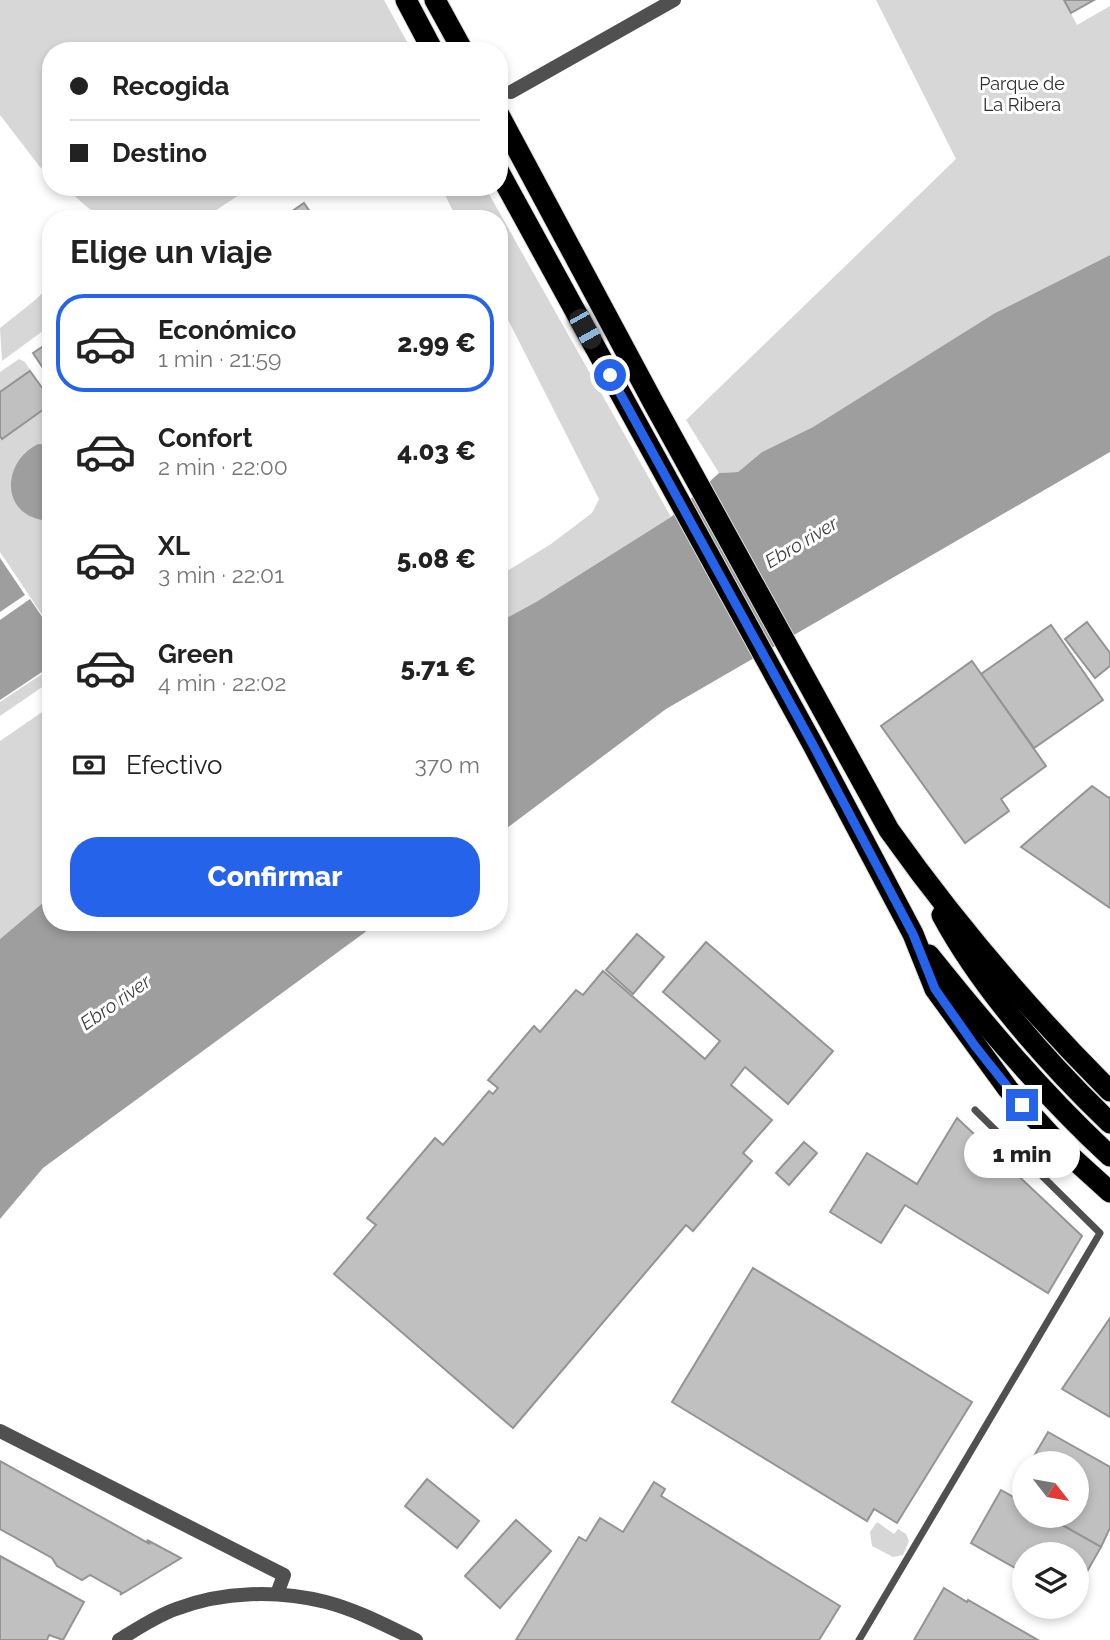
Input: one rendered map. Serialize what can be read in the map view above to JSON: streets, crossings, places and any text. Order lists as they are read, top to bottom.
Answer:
{
  "water": ["Ebro river"],
  "parks": ["Parque de La Ribera"],
  "north": "bottom right",
  "page": {
    "banner": ["Recogida", "Destino"],
    "heading": "Elige un viaje",
    "list": [
      {
        "name": "Económico",
        "note": "1 min · 21:59",
        "value": "2.99 €"
      },
      {
        "name": "Confort",
        "note": "2 min · 22:00",
        "value": "4.03 €"
      },
      {
        "name": "XL",
        "note": "3 min · 22:01",
        "value": "5.08 €"
      },
      {
        "name": "Green",
        "note": "4 min · 22:02",
        "value": "5.71 €"
      }
    ],
    "pay": ["Efectivo", "370 m"],
    "buttons": "Confirmar",
    "bubble": "1 min"
  }
}
